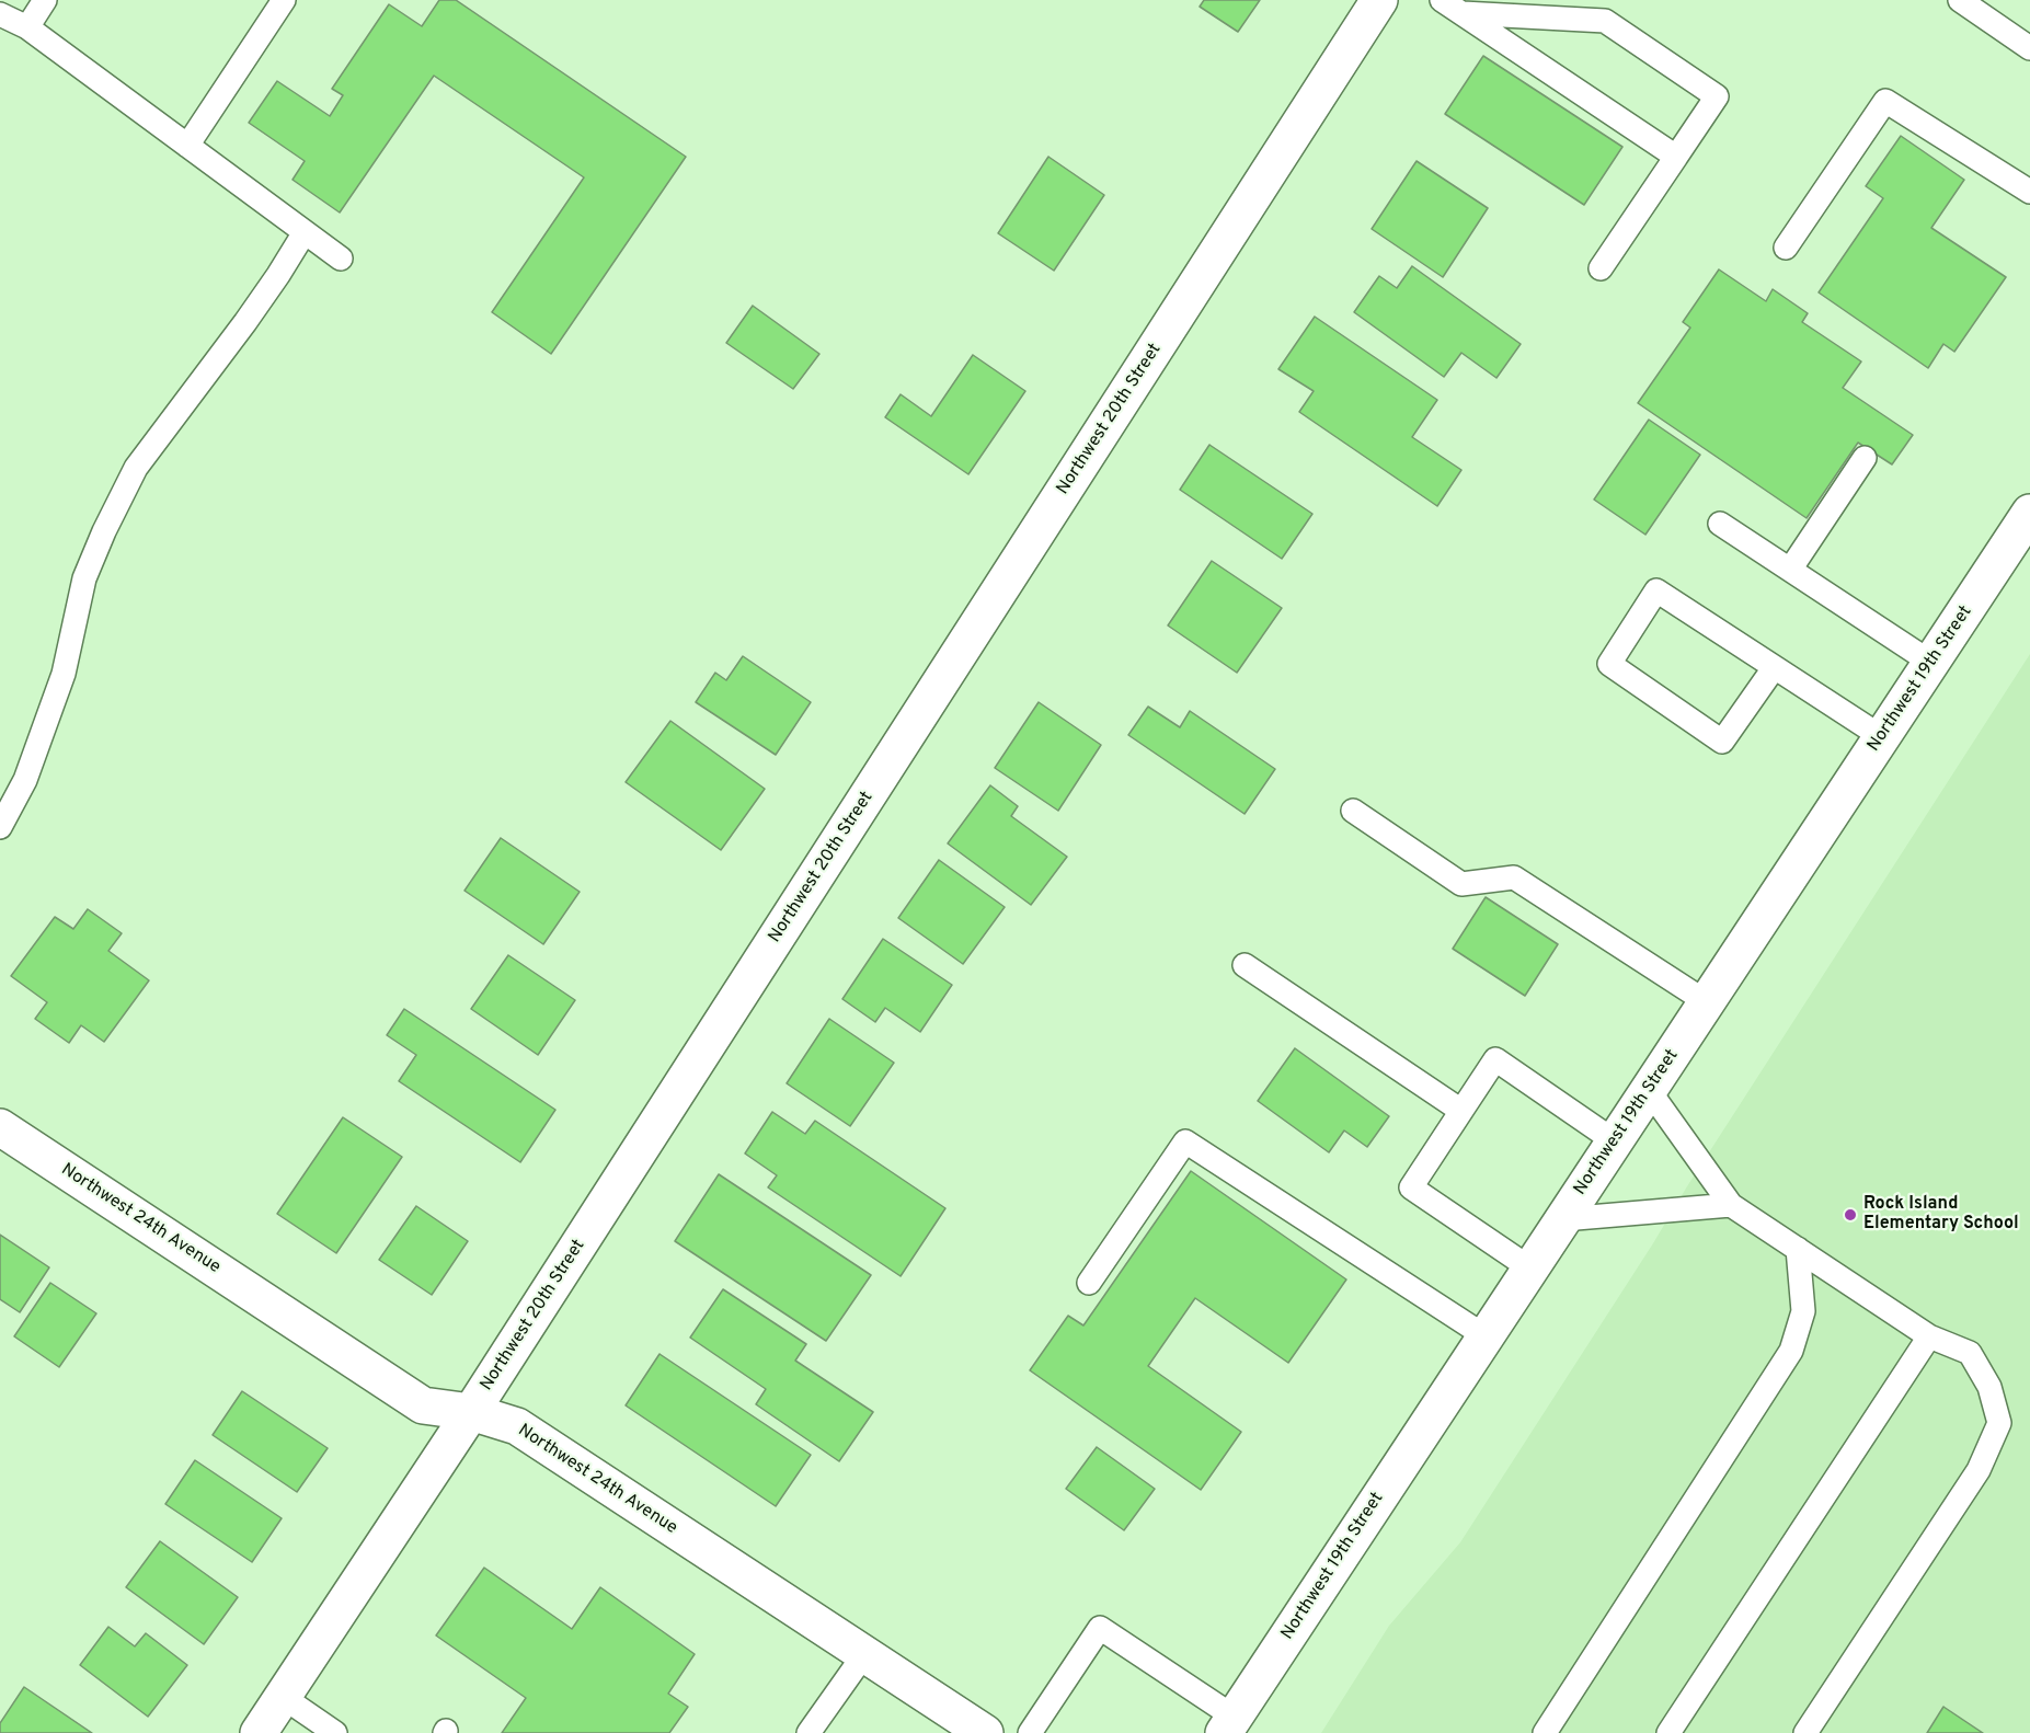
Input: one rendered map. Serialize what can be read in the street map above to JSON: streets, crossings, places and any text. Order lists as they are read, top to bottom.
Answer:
{
  "streets": {
    "street": ["Northwest 20th Street", "Northwest 19th Street", "Northwest 24th Avenue"]
  },
  "crossings": [
    ["Northwest 20th Street", "Northwest 24th Avenue"]
  ],
  "places": ["Rock Island Elementary School"]
}
